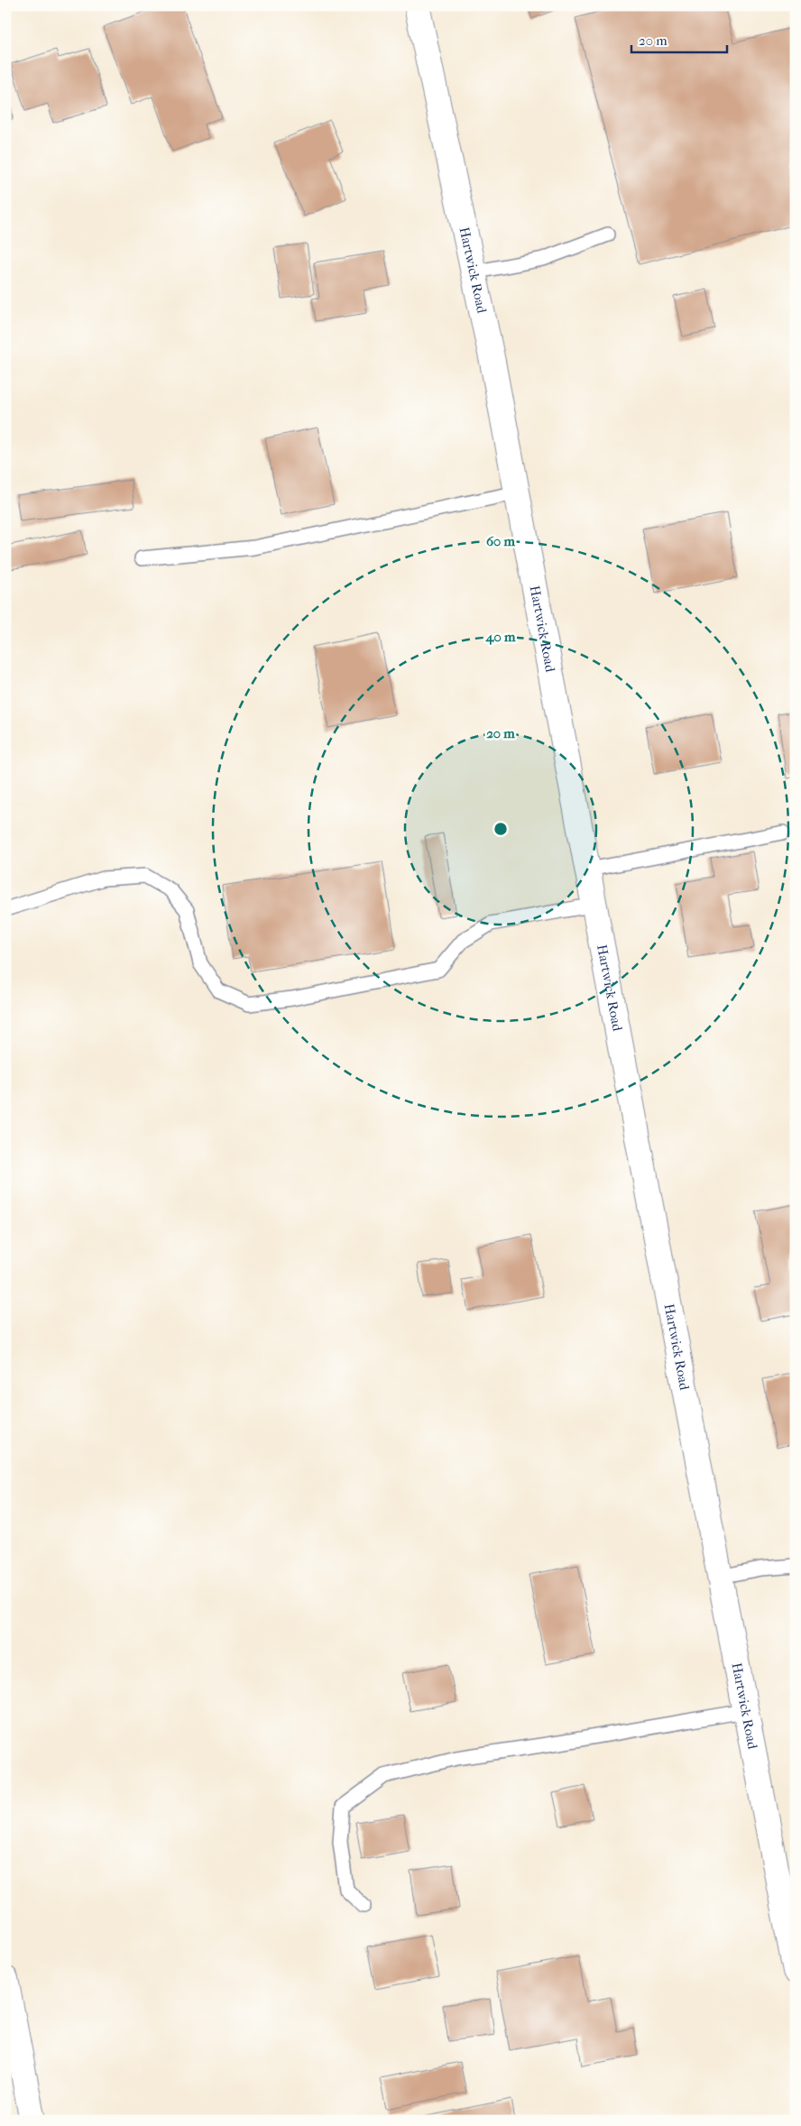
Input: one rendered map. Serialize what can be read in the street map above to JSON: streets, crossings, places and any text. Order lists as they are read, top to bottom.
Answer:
{
  "streets": {
    "street": ["Hartwick Road"]
  },
  "scale_bar": "20 m",
  "rings": ["60 m", "40 m", "20 m"]
}
